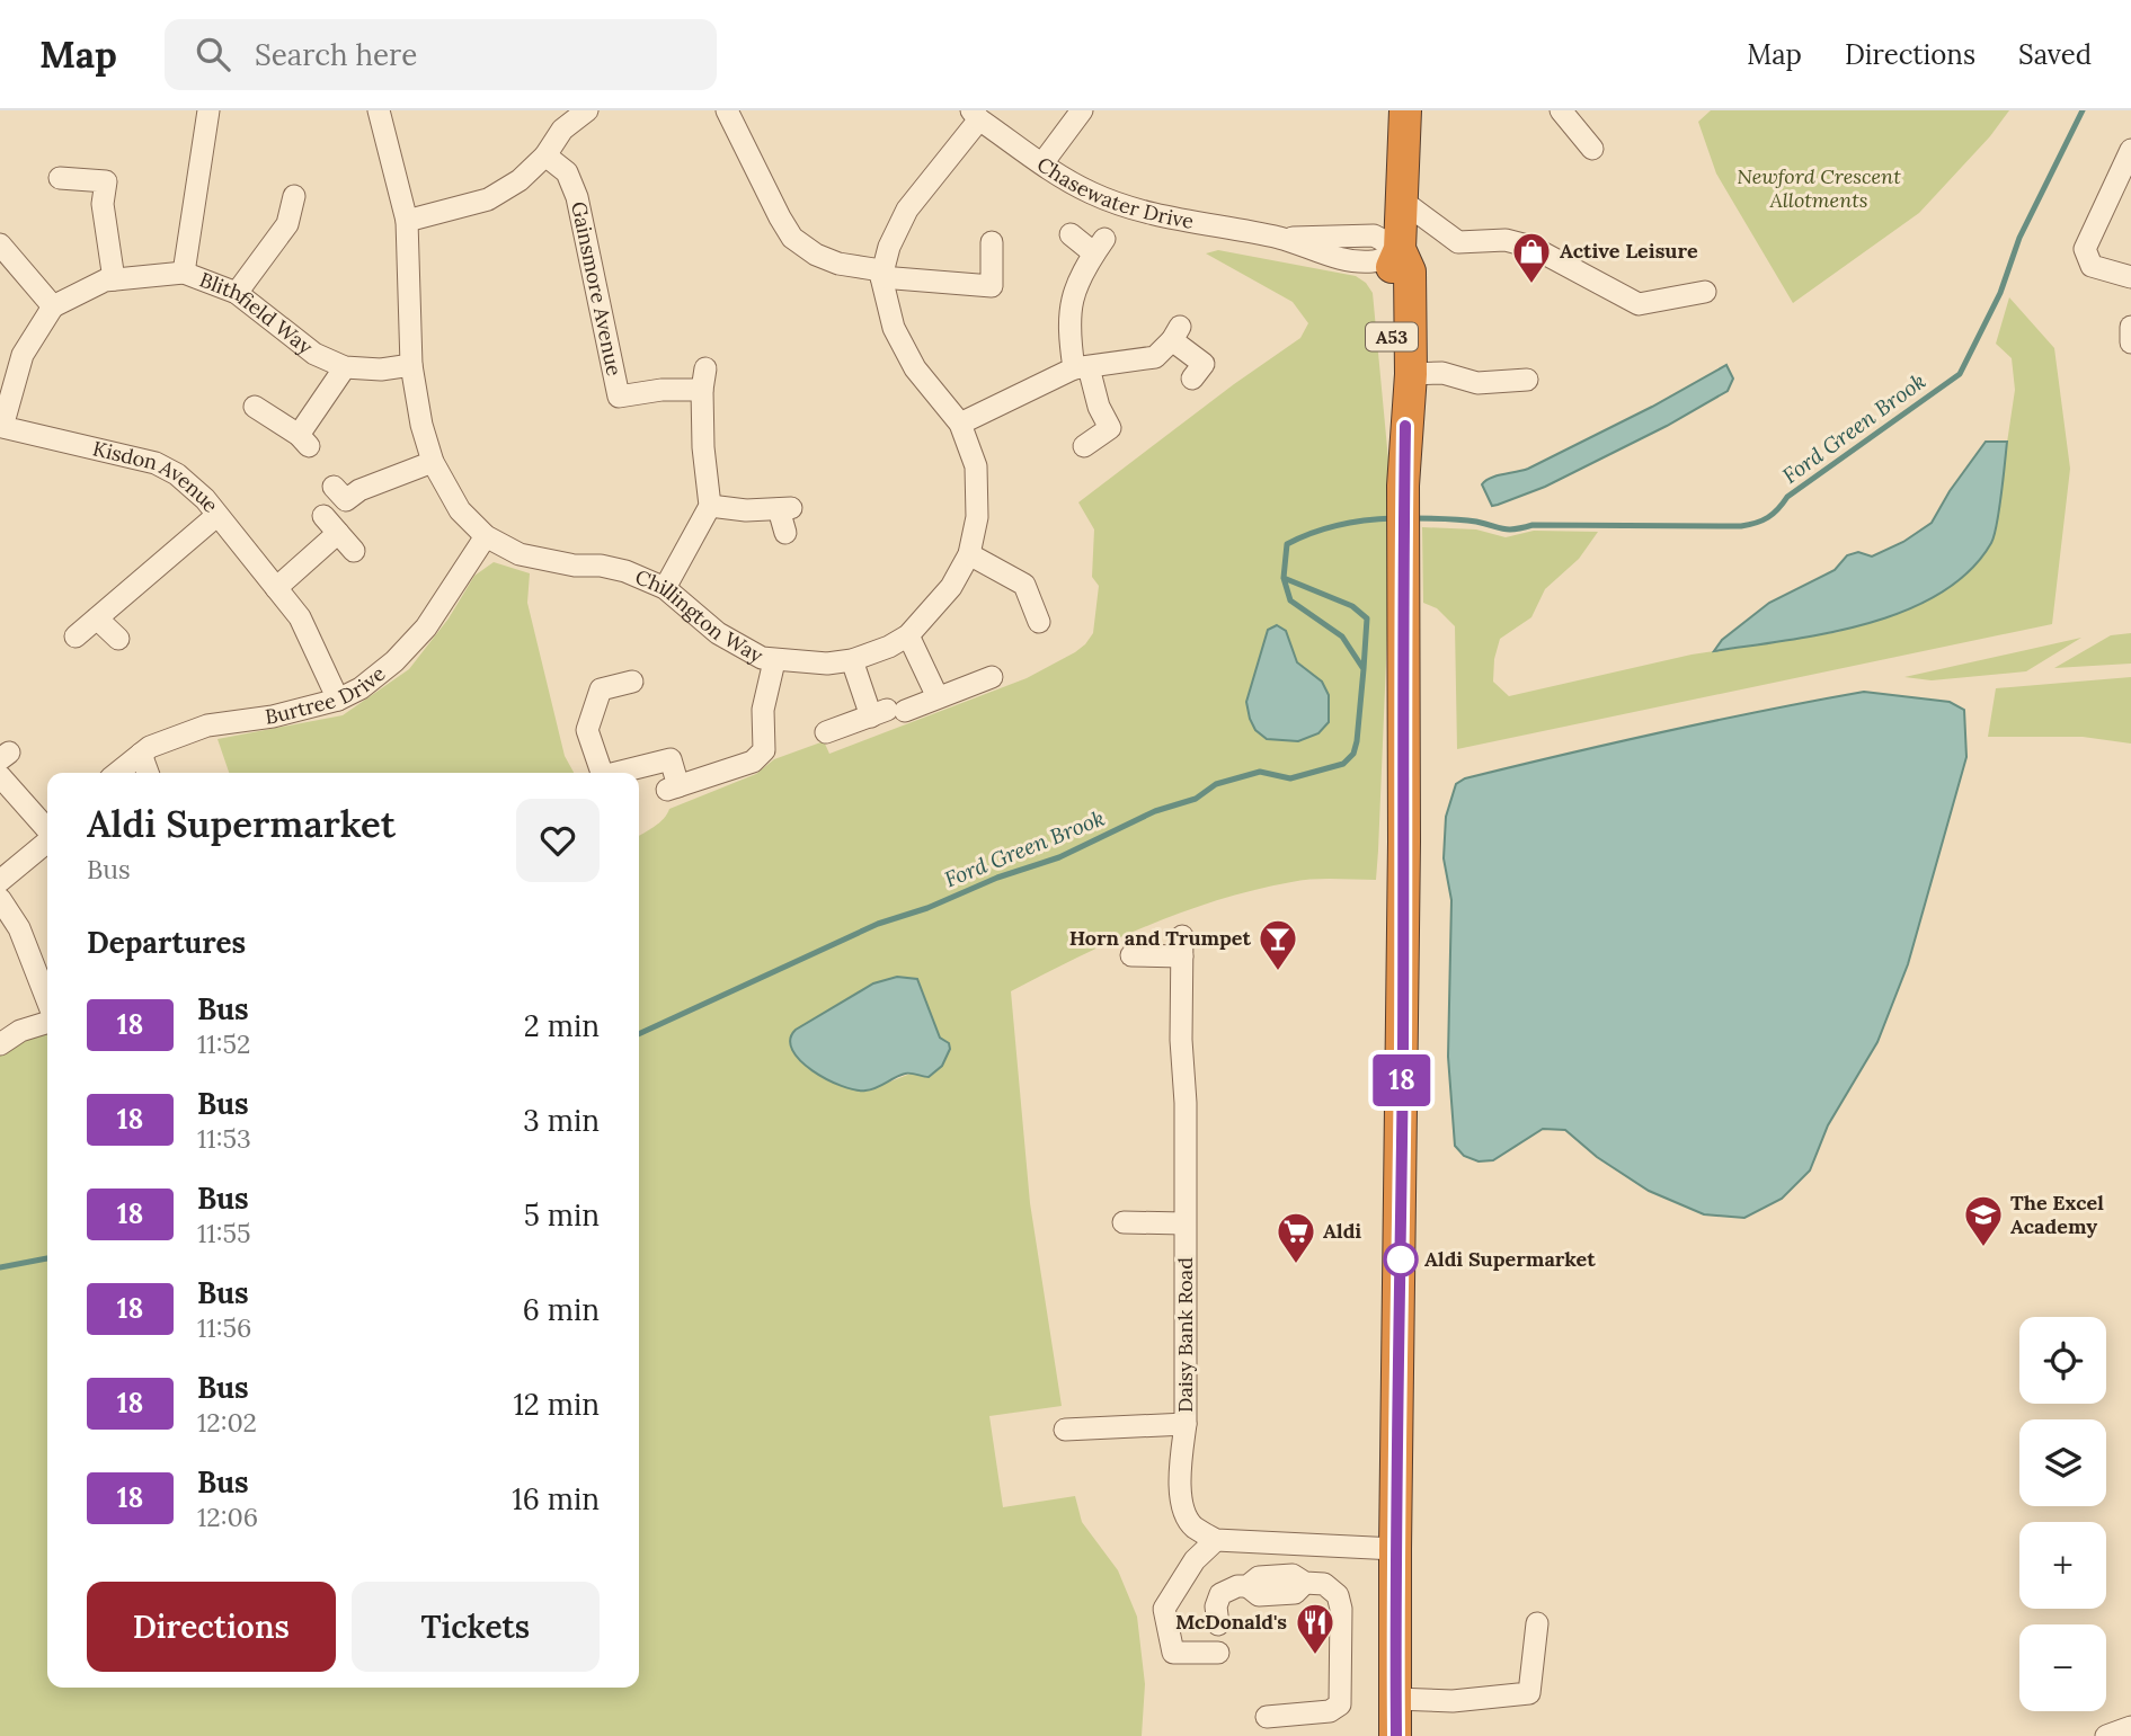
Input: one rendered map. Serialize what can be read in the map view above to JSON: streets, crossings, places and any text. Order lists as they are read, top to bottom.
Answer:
{
  "streets": {
    "highway": ["A53"],
    "street": [
      "Chasewater Drive",
      "Gainsmore Avenue",
      "Blithfield Way",
      "Kisdon Avenue",
      "Chillington Way",
      "Burtree Drive",
      "Daisy Bank Road"
    ]
  },
  "crossings": [
    ["Chasewater Drive", "A53"],
    ["Blithfield Way", "Kisdon Avenue"],
    ["Blithfield Way", "Chillington Way"],
    ["Kisdon Avenue", "Burtree Drive"],
    ["Chillington Way", "Burtree Drive"]
  ],
  "water": ["Ford Green Brook"],
  "parks": ["Newford Crescent Allotments"],
  "places": {
    "shop": ["Active Leisure"],
    "bar": ["Horn and Trumpet"],
    "school or university": ["The Excel Academy"],
    "other": ["Aldi Supermarket"],
    "supermarket": ["Aldi"],
    "restaurant": ["McDonald's"]
  },
  "lines": ["bus line 18"],
  "page": {
    "header": "Map",
    "search": "Search here",
    "nav": ["Map", "Directions", "Saved"],
    "on_map": "18",
    "heading": [
      ["Aldi Supermarket", "Bus"],
      "Departures"
    ],
    "list": [
      {
        "mark": "18",
        "name": "Bus",
        "note": "11:52",
        "value": "2 min"
      },
      {
        "mark": "18",
        "name": "Bus",
        "note": "11:53",
        "value": "3 min"
      },
      {
        "mark": "18",
        "name": "Bus",
        "note": "11:55",
        "value": "5 min"
      },
      {
        "mark": "18",
        "name": "Bus",
        "note": "11:56",
        "value": "6 min"
      },
      {
        "mark": "18",
        "name": "Bus",
        "note": "12:02",
        "value": "12 min"
      },
      {
        "mark": "18",
        "name": "Bus",
        "note": "12:06",
        "value": "16 min"
      }
    ],
    "map_buttons": ["+", "−"],
    "buttons": ["Directions", "Tickets"]
  }
}
